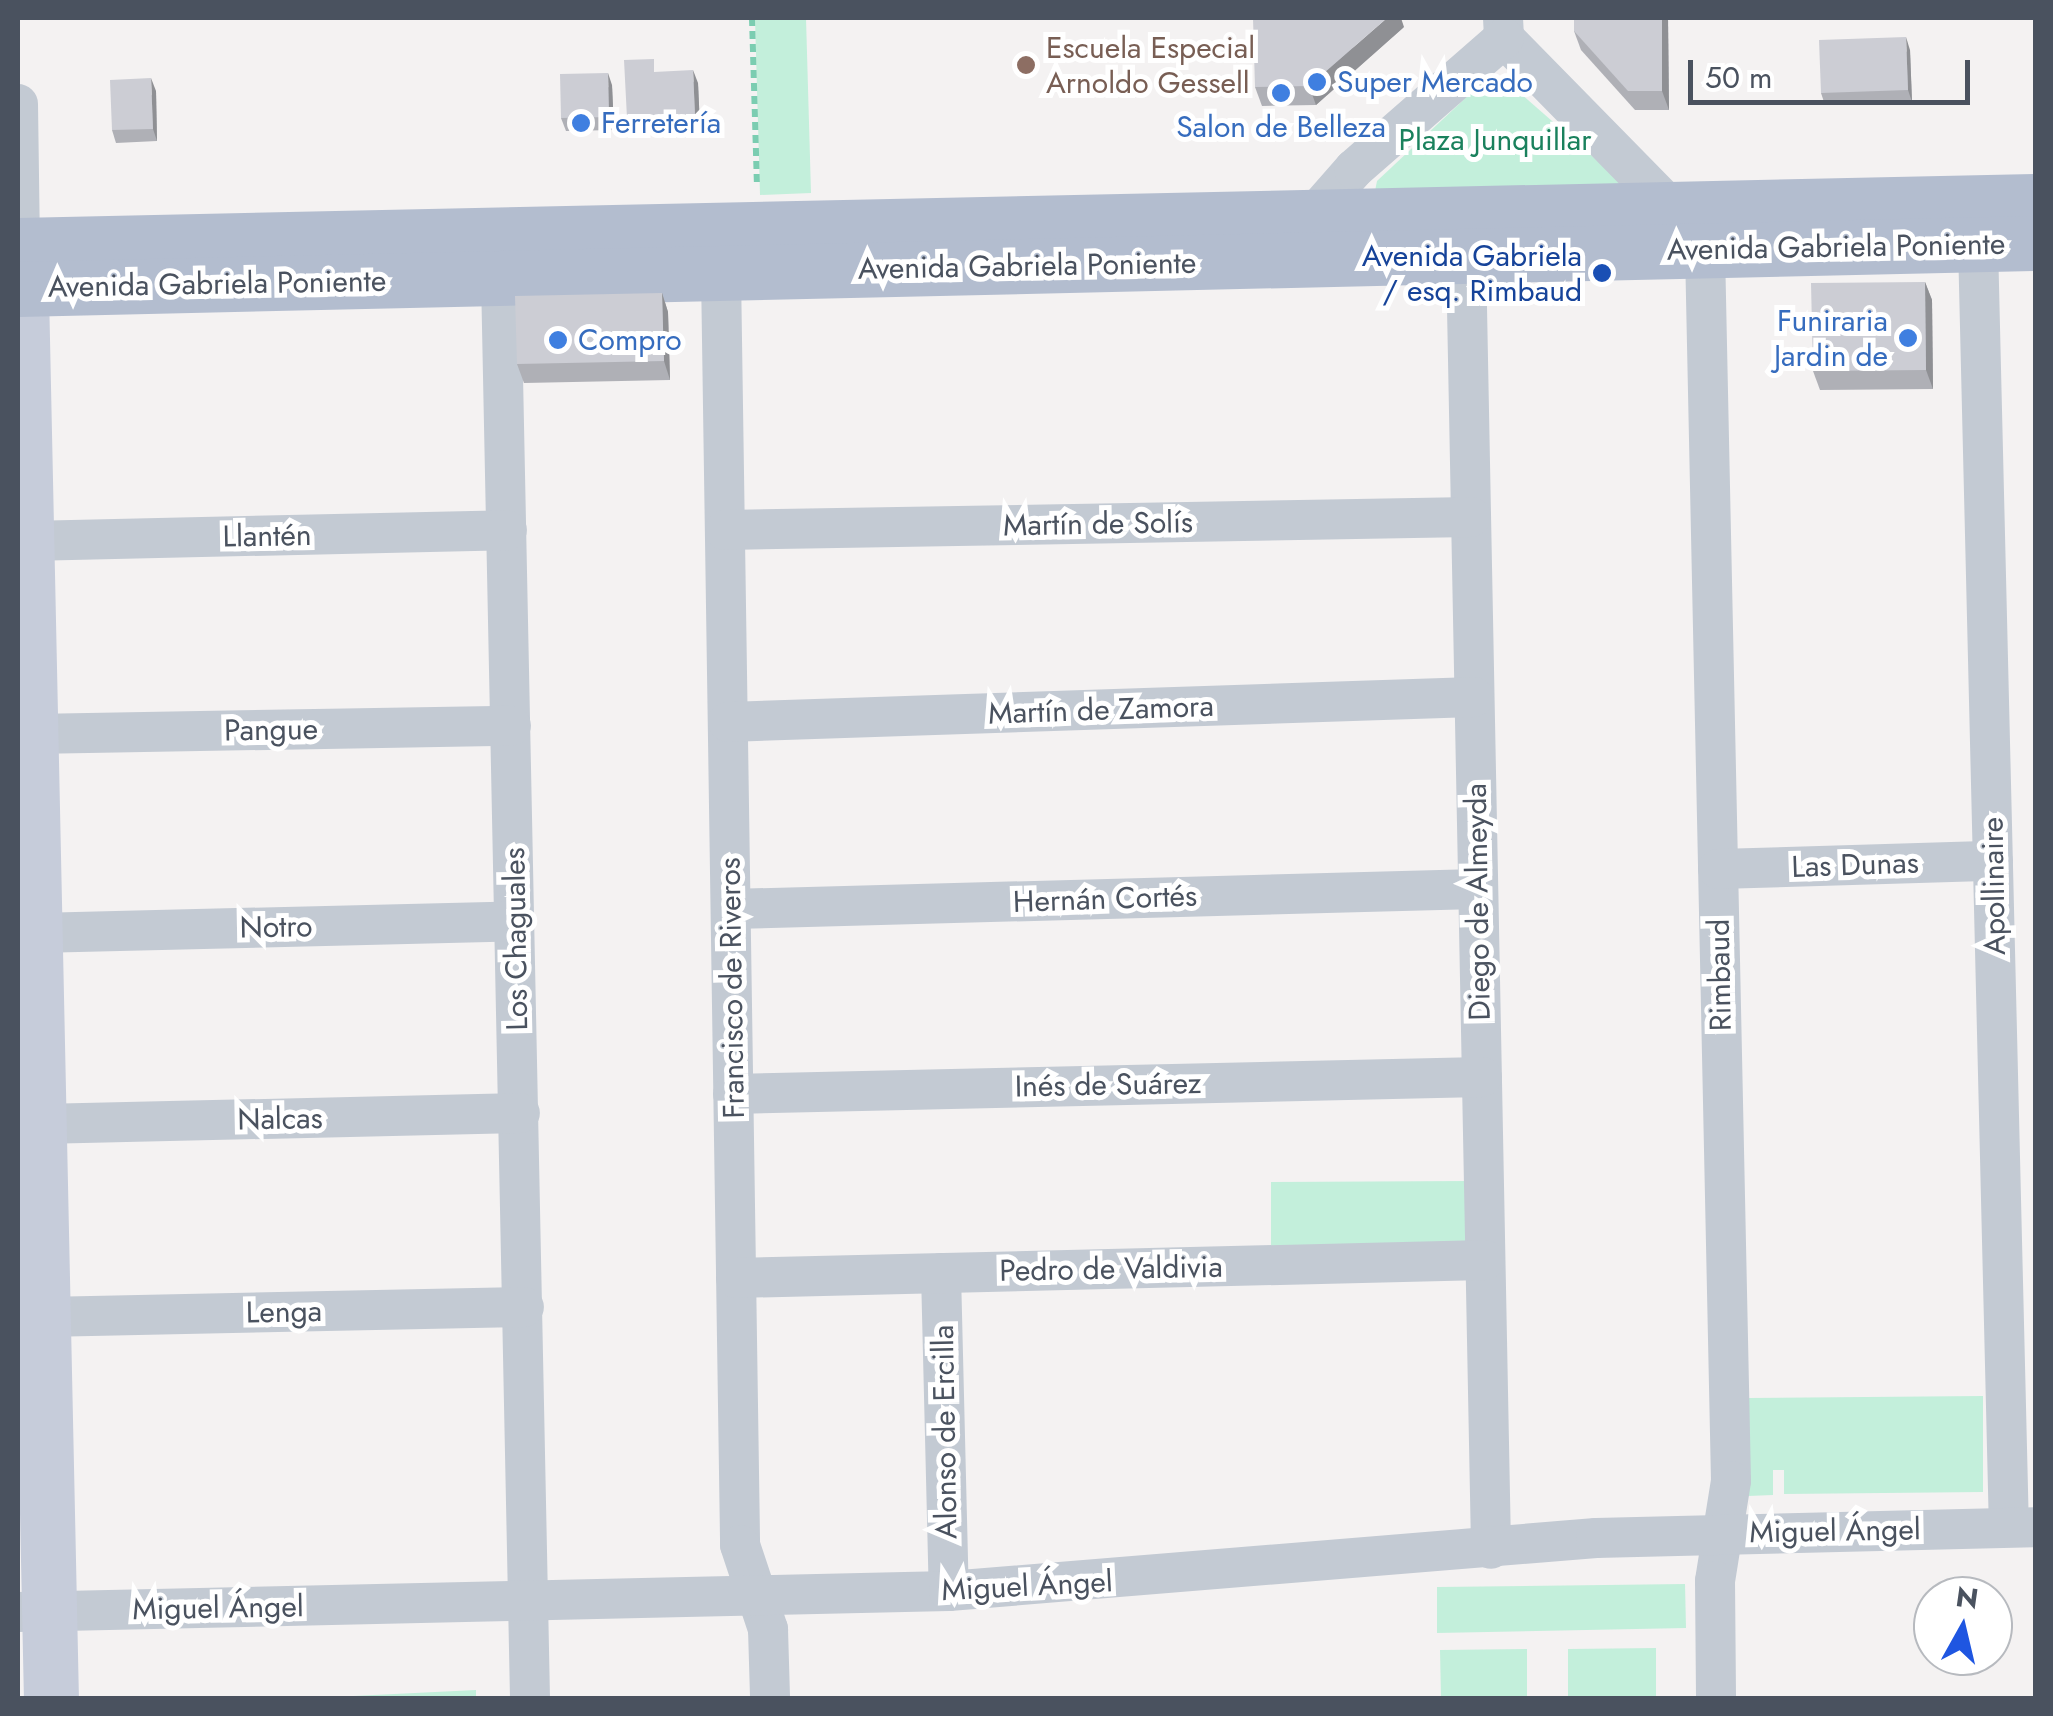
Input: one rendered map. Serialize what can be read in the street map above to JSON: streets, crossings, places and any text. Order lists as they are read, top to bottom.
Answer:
{
  "streets": {
    "main road": ["Avenida Gabriela Poniente"],
    "street": [
      "Martín de Solís",
      "Llantén",
      "Martín de Zamora",
      "Pangue",
      "Las Dunas",
      "Apollinaire",
      "Hernán Cortés",
      "Diego de Almeyda",
      "Notro",
      "Los Chaguales",
      "Rimbaud",
      "Francisco de Riveros",
      "Inés de Suárez",
      "Nalcas",
      "Pedro de Valdivia",
      "Lenga",
      "Alonso de Ercilla",
      "Miguel Ángel"
    ]
  },
  "crossings": [
    ["Avenida Gabriela Poniente", "Apollinaire"],
    ["Avenida Gabriela Poniente", "Diego de Almeyda"],
    ["Avenida Gabriela Poniente", "Los Chaguales"],
    ["Avenida Gabriela Poniente", "Rimbaud"],
    ["Avenida Gabriela Poniente", "Francisco de Riveros"],
    ["Martín de Solís", "Diego de Almeyda"],
    ["Martín de Solís", "Francisco de Riveros"],
    ["Llantén", "Los Chaguales"],
    ["Martín de Zamora", "Diego de Almeyda"],
    ["Martín de Zamora", "Francisco de Riveros"],
    ["Pangue", "Los Chaguales"],
    ["Las Dunas", "Apollinaire"],
    ["Las Dunas", "Rimbaud"],
    ["Apollinaire", "Miguel Ángel"],
    ["Hernán Cortés", "Diego de Almeyda"],
    ["Hernán Cortés", "Francisco de Riveros"],
    ["Diego de Almeyda", "Inés de Suárez"],
    ["Diego de Almeyda", "Pedro de Valdivia"],
    ["Diego de Almeyda", "Miguel Ángel"],
    ["Notro", "Los Chaguales"],
    ["Los Chaguales", "Nalcas"],
    ["Los Chaguales", "Lenga"],
    ["Los Chaguales", "Miguel Ángel"],
    ["Rimbaud", "Miguel Ángel"],
    ["Francisco de Riveros", "Inés de Suárez"],
    ["Francisco de Riveros", "Pedro de Valdivia"],
    ["Francisco de Riveros", "Miguel Ángel"],
    ["Pedro de Valdivia", "Alonso de Ercilla"],
    ["Alonso de Ercilla", "Miguel Ángel"]
  ],
  "parks": ["Plaza Junquillar"],
  "places": [
    "Escuela Especial Arnoldo Gessell",
    "Super Mercado",
    "Salon de Belleza",
    "Ferretería",
    "Avenida Gabriela / esq. Rimbaud",
    "Funiraria Jardin de",
    "Compro"
  ],
  "scale_bar": "50 m",
  "north": "top"
}
